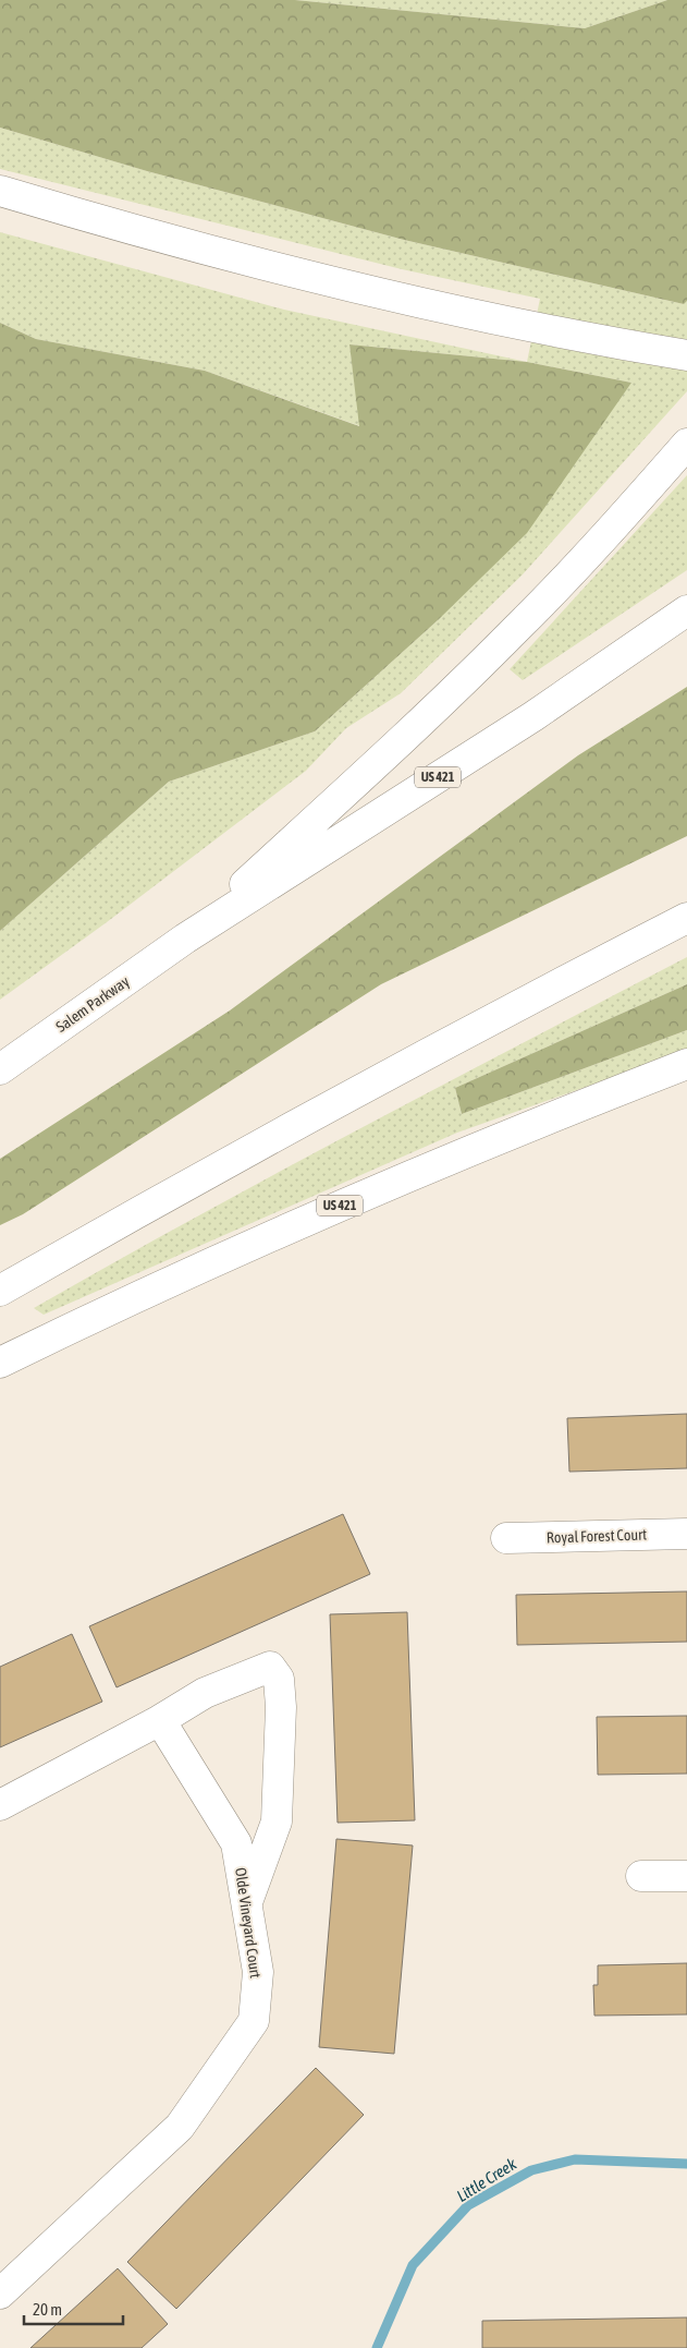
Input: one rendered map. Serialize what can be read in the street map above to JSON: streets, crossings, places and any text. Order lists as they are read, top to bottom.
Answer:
{
  "streets": {
    "main road": [
      "US 421",
      "Salem Parkway",
      "Royal Forest Court",
      "Olde Vineyard Court"
    ]
  },
  "crossings": [
    ["US 421", "Salem Parkway"]
  ],
  "water": ["Little Creek"],
  "scale_bar": "20 m"
}
